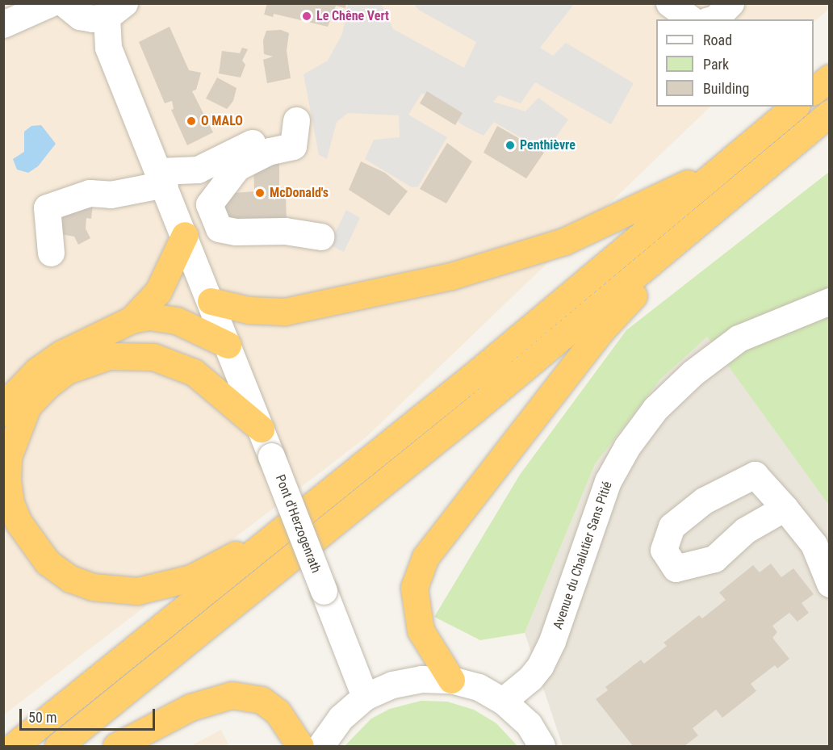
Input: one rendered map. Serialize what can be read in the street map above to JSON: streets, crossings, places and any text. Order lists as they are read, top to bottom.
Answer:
{
  "streets": {
    "street": ["Pont d'Herzogenrath", "Avenue du Chalutier Sans Pitié"]
  },
  "places": [
    "Le Chêne Vert",
    "O MALO",
    "Penthièvre",
    "McDonald's"
  ],
  "legend": ["Road", "Park", "Building"],
  "scale_bar": "50 m"
}
